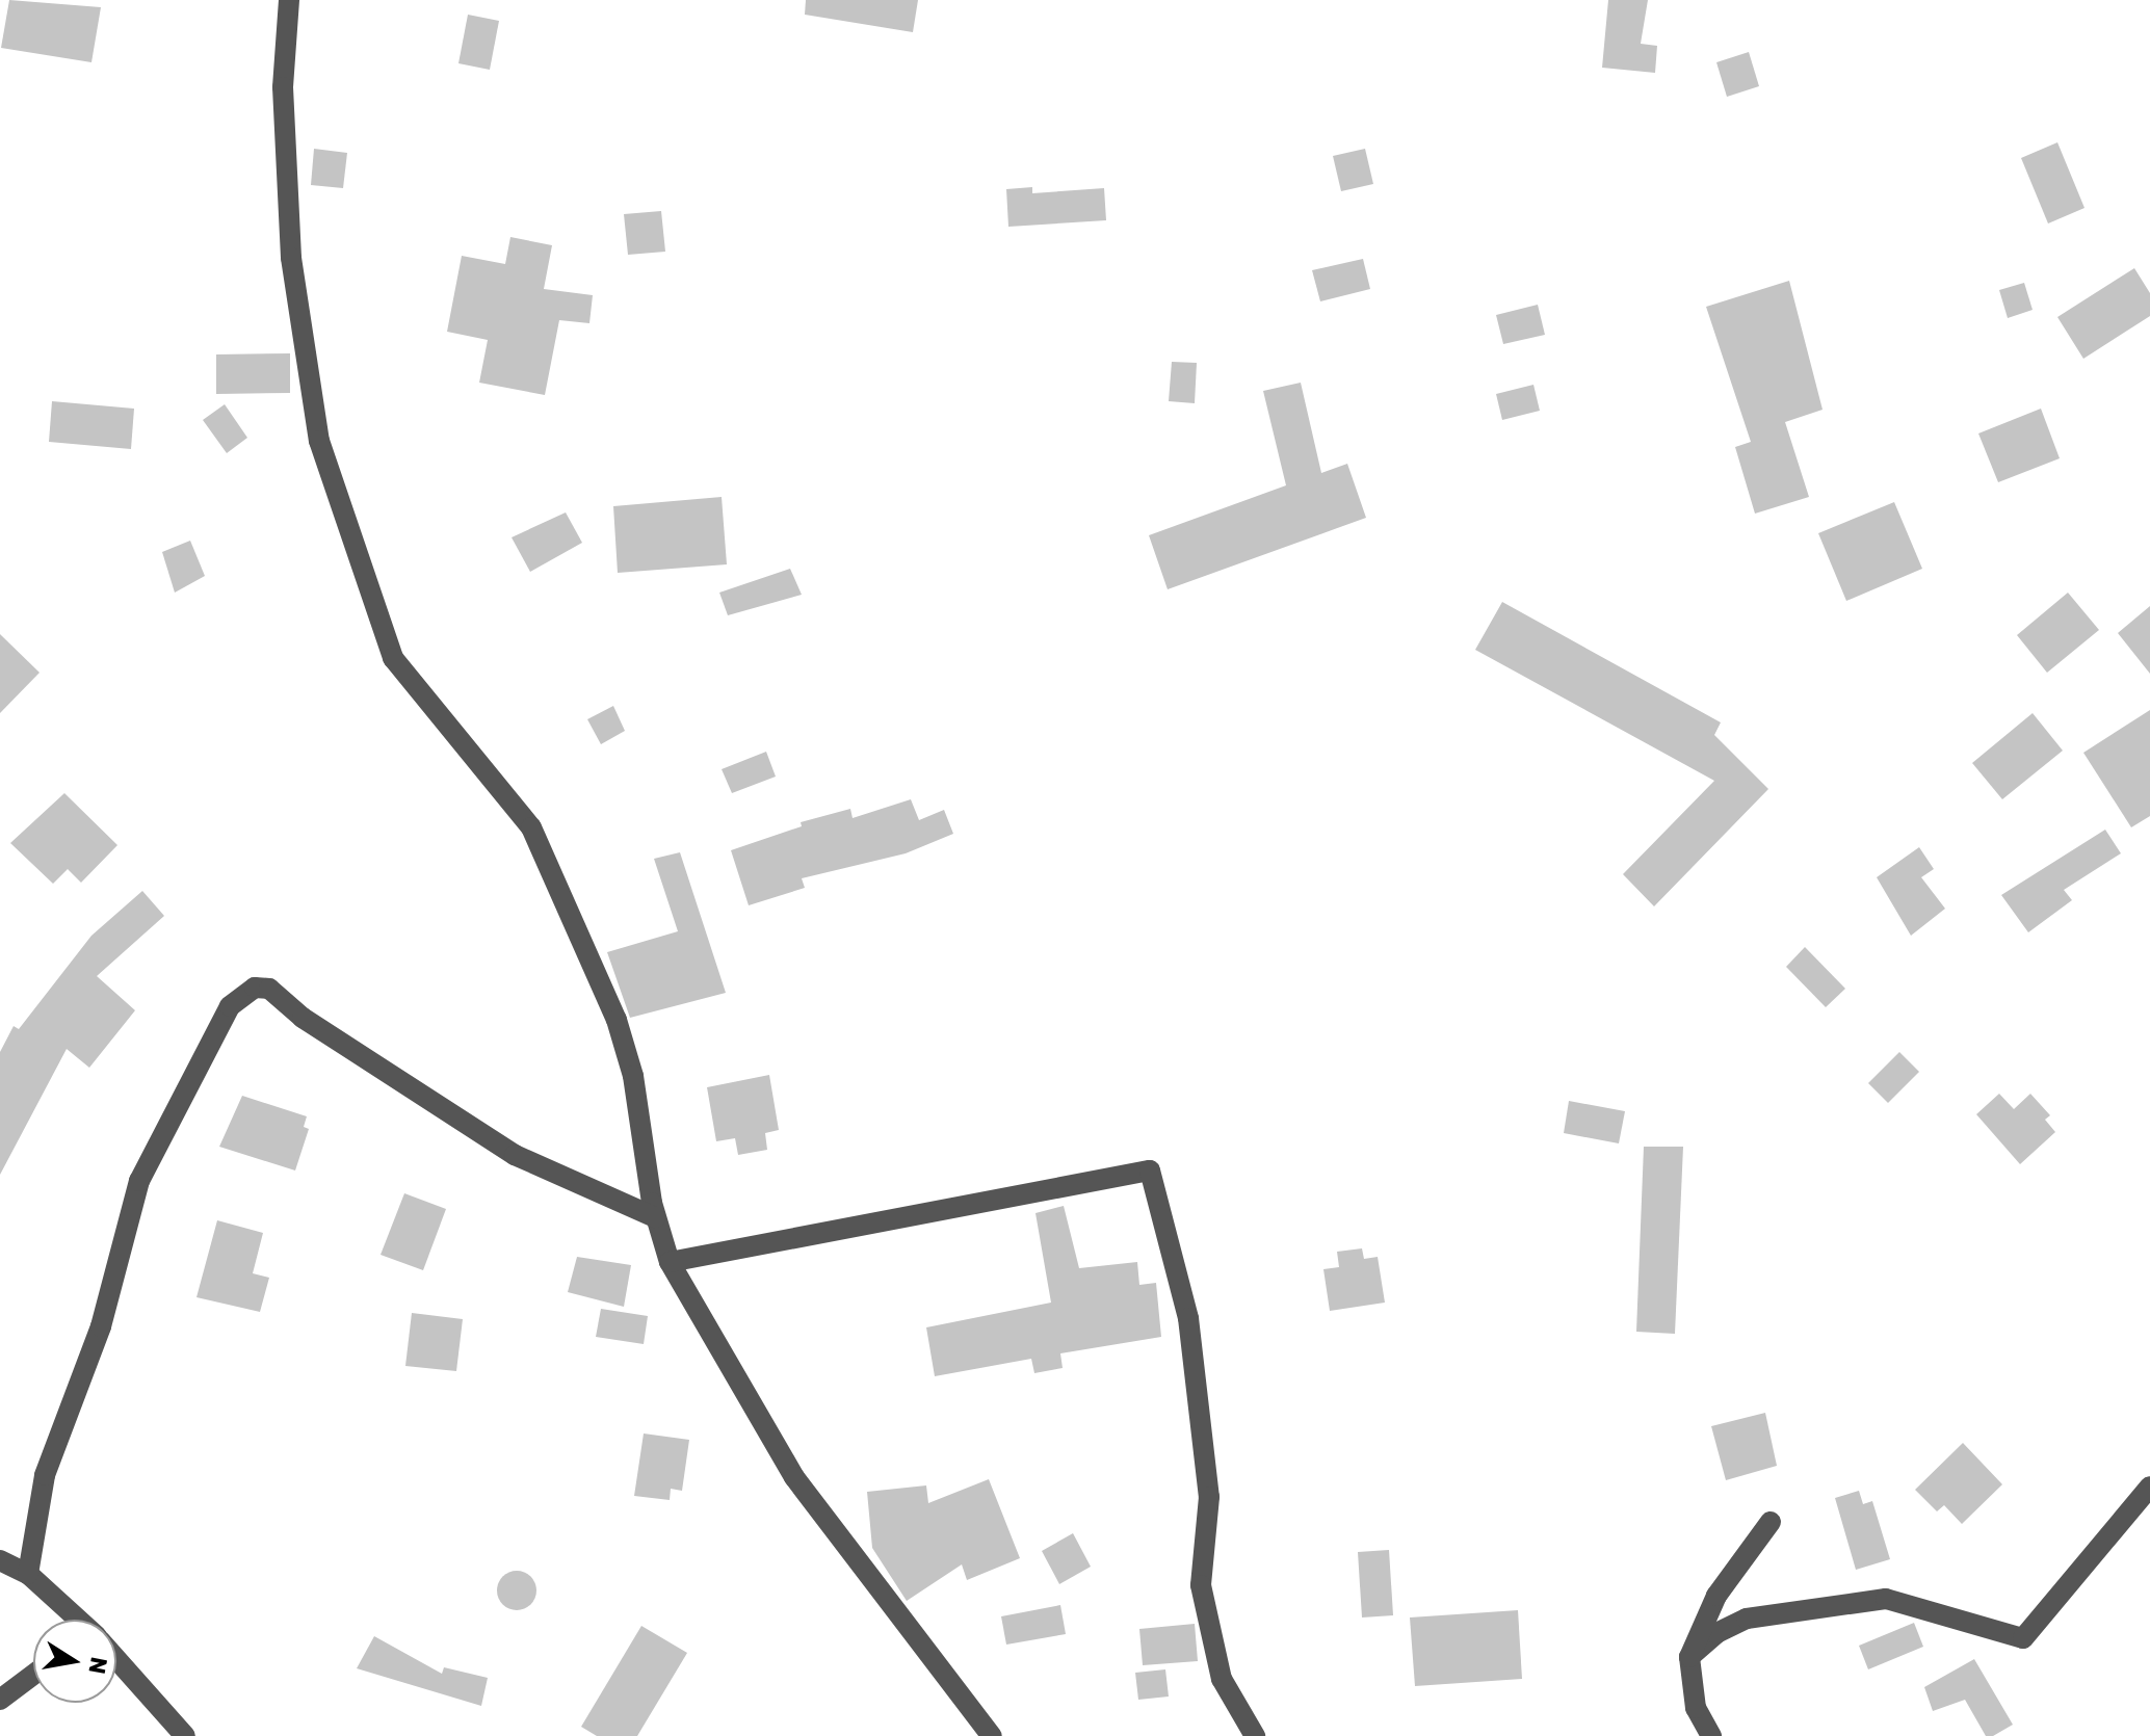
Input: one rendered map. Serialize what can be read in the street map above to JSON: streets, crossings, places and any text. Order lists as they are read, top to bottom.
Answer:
{
  "north": "right"
}
